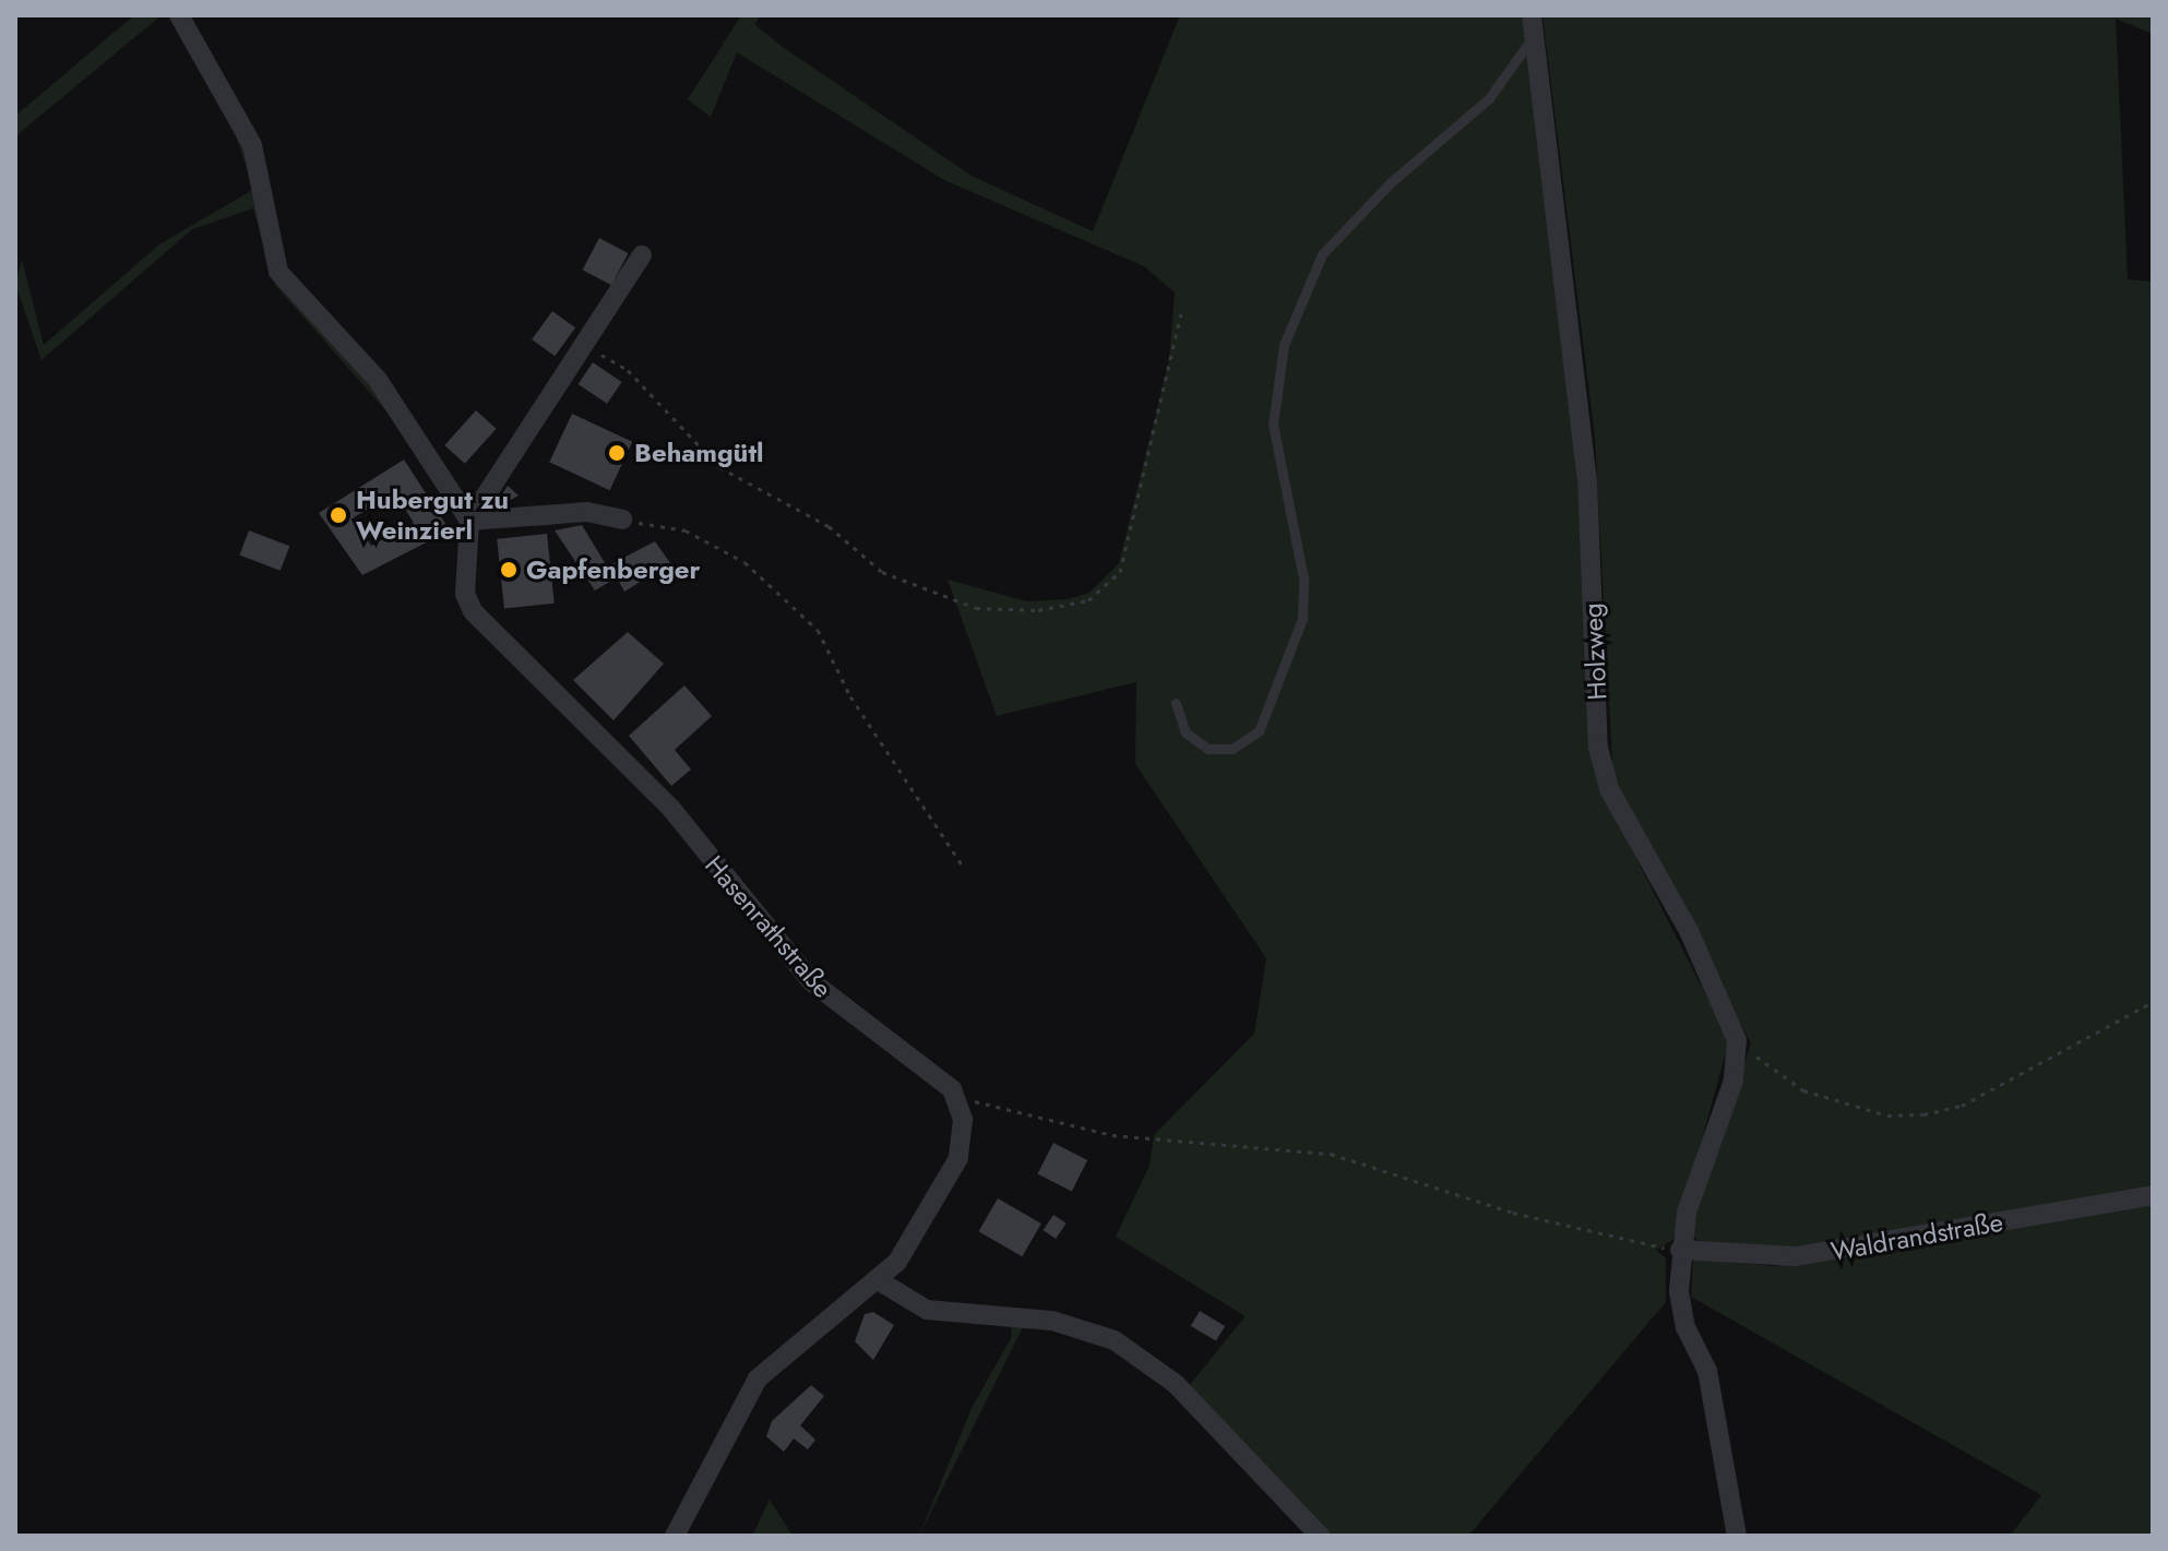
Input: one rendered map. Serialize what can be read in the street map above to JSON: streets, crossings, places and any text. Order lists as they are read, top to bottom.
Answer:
{
  "streets": {
    "street": ["Holzweg", "Hasenrathstraße", "Waldrandstraße"]
  },
  "crossings": [
    ["Holzweg", "Waldrandstraße"]
  ],
  "places": ["Behamgütl", "Hubergut zu Weinzierl", "Gapfenberger"]
}
